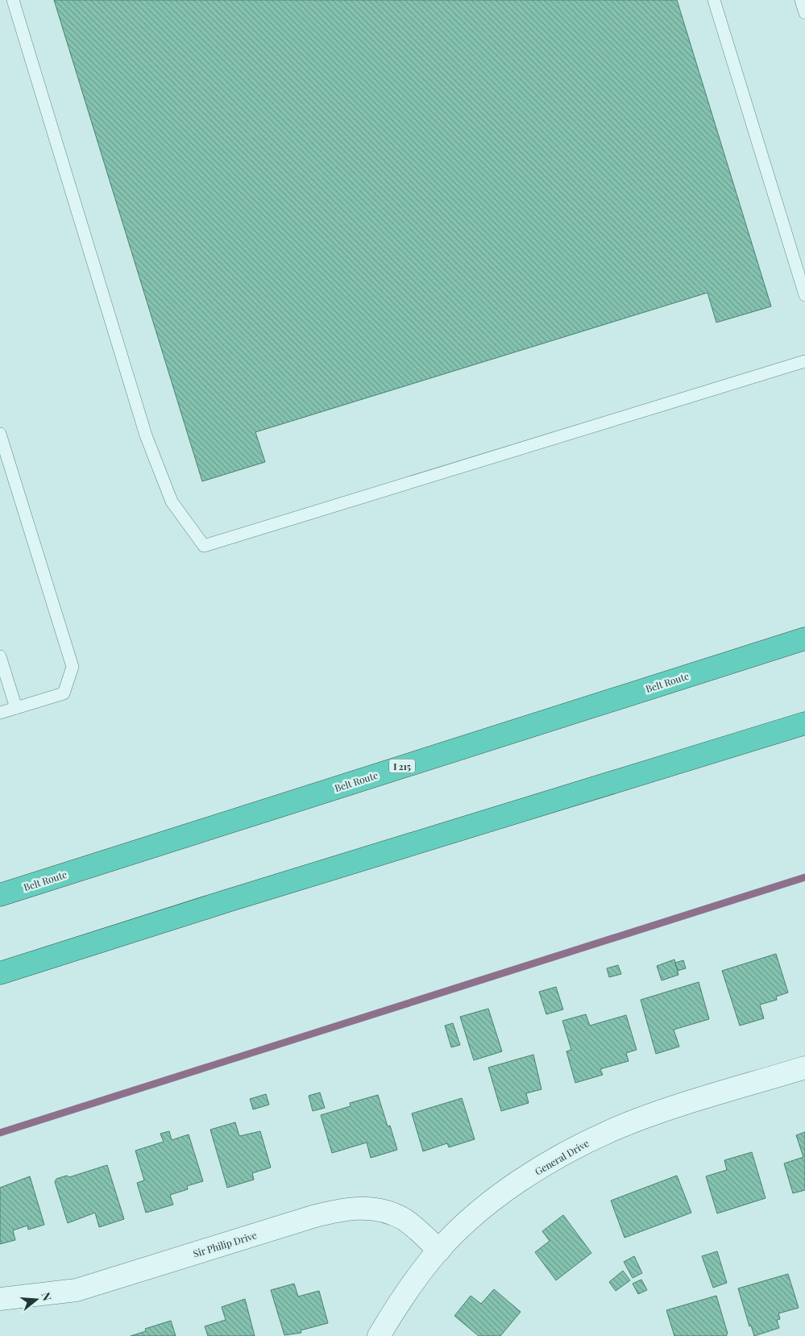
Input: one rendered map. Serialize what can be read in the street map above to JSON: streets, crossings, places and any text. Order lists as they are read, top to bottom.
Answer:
{
  "streets": {
    "highway": ["Belt Route", "I 215"],
    "street": ["General Drive", "Sir Philip Drive"]
  },
  "crossings": [
    ["General Drive", "Sir Philip Drive"]
  ],
  "north": "right"
}
